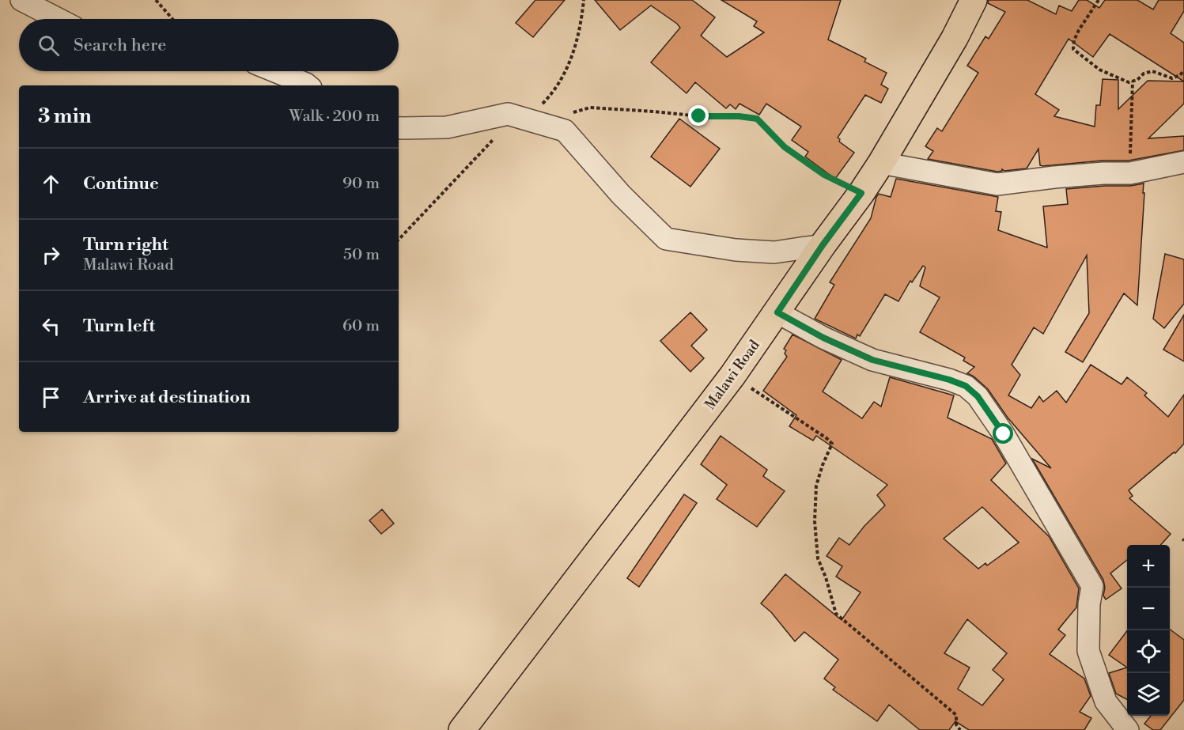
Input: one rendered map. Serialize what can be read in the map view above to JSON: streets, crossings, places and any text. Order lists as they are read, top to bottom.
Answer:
{
  "streets": {
    "main road": ["Malawi Road"]
  },
  "page": {
    "search": "Search here",
    "heading": ["3 min", "Walk · 200 m"],
    "list": [
      ["Continue", "90 m"],
      ["Turn right", "Malawi Road", "50 m"],
      ["Turn left", "60 m"],
      "Arrive at destination"
    ],
    "map_buttons": ["+", "−"]
  }
}
